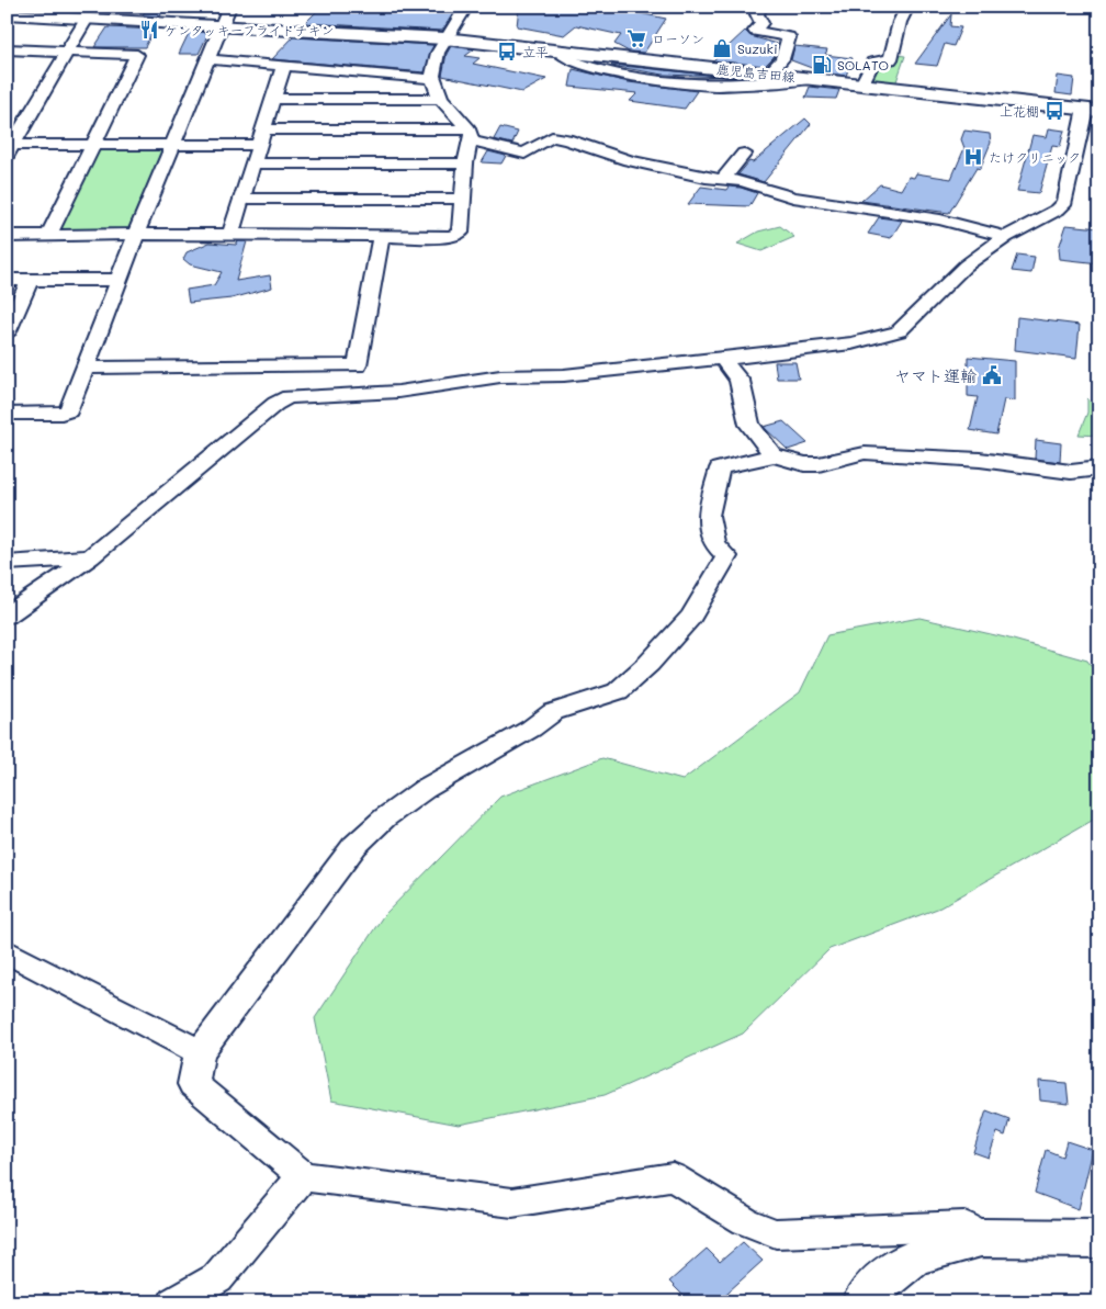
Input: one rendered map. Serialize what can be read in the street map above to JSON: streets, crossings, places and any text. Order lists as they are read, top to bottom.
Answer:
{
  "streets": {
    "main road": ["鹿児島吉田線"]
  },
  "places": {
    "restaurant": ["ケンタッキーフライドチキン"],
    "supermarket": ["ローソン"],
    "shop": ["Suzuki"],
    "bus stop": ["立平", "上花棚"],
    "fuel station": ["SOLATO"],
    "hospital": ["たけクリニック"],
    "public building": ["ヤマト運輸"]
  }
}
